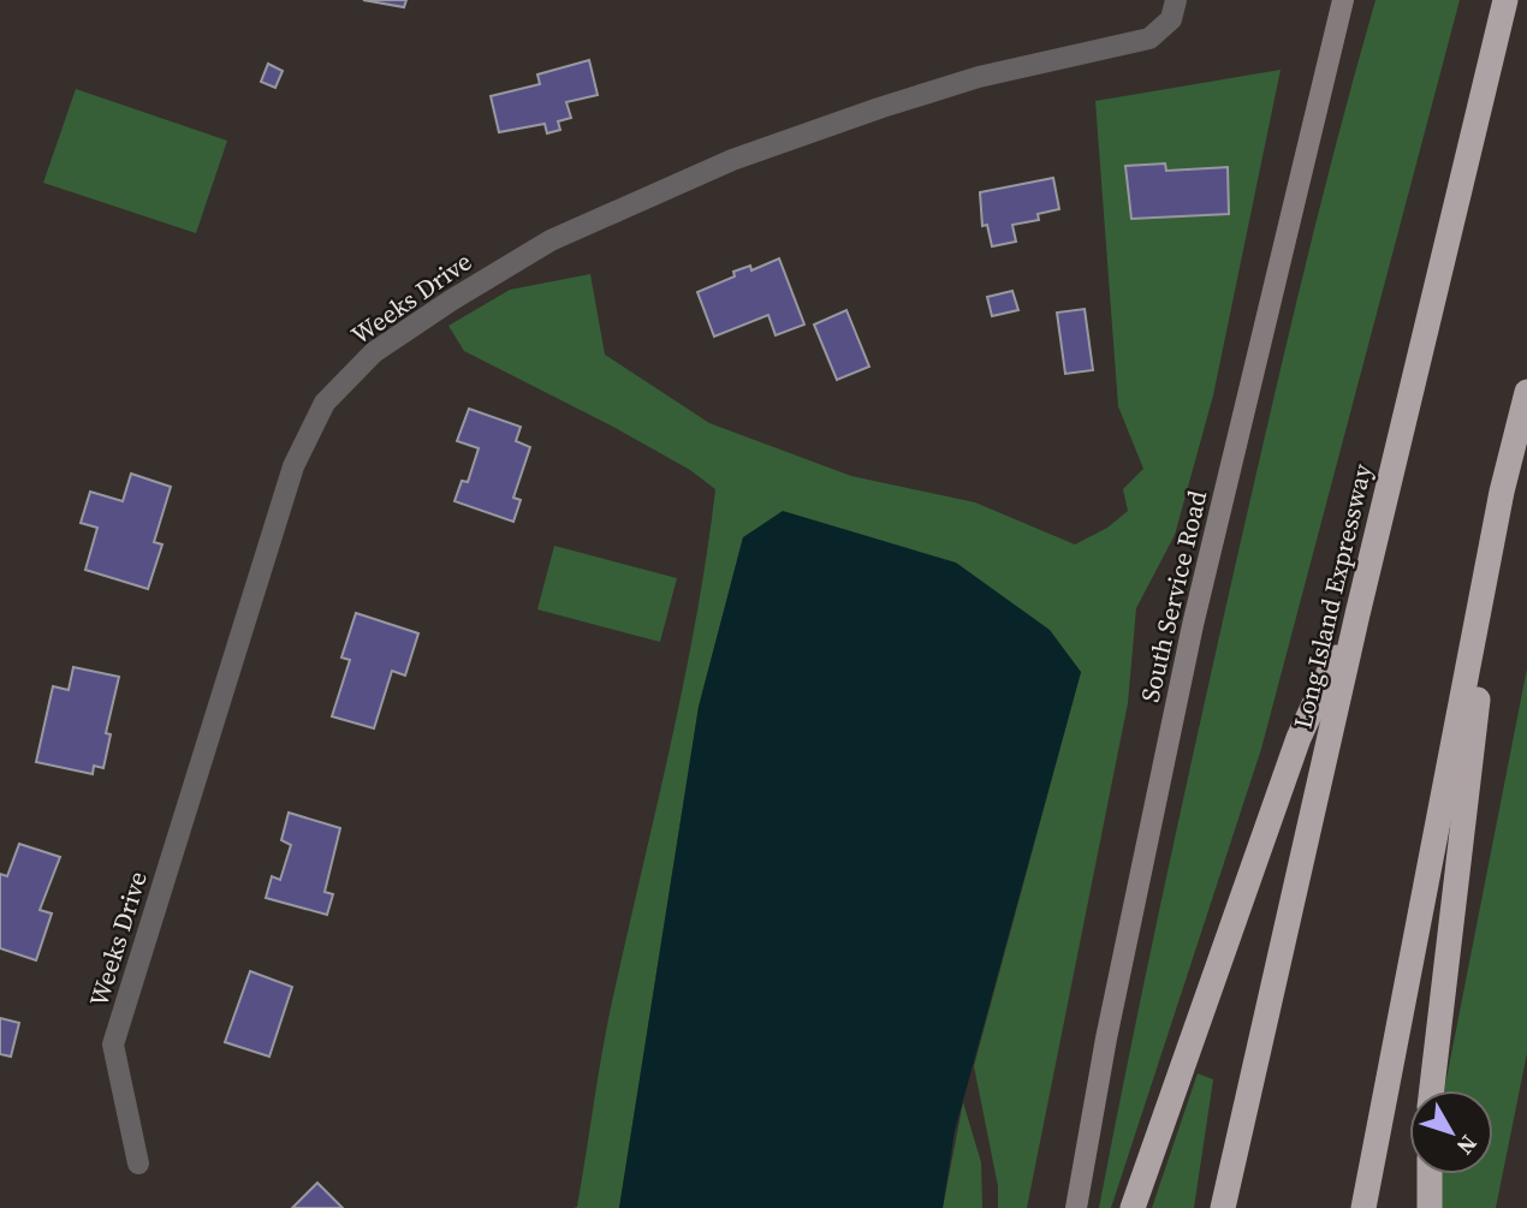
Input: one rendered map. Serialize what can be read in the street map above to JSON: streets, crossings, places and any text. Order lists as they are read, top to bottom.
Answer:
{
  "streets": {
    "highway": ["Long Island Expressway"],
    "main road": ["South Service Road"],
    "street": ["Weeks Drive"]
  },
  "north": "bottom right"
}
